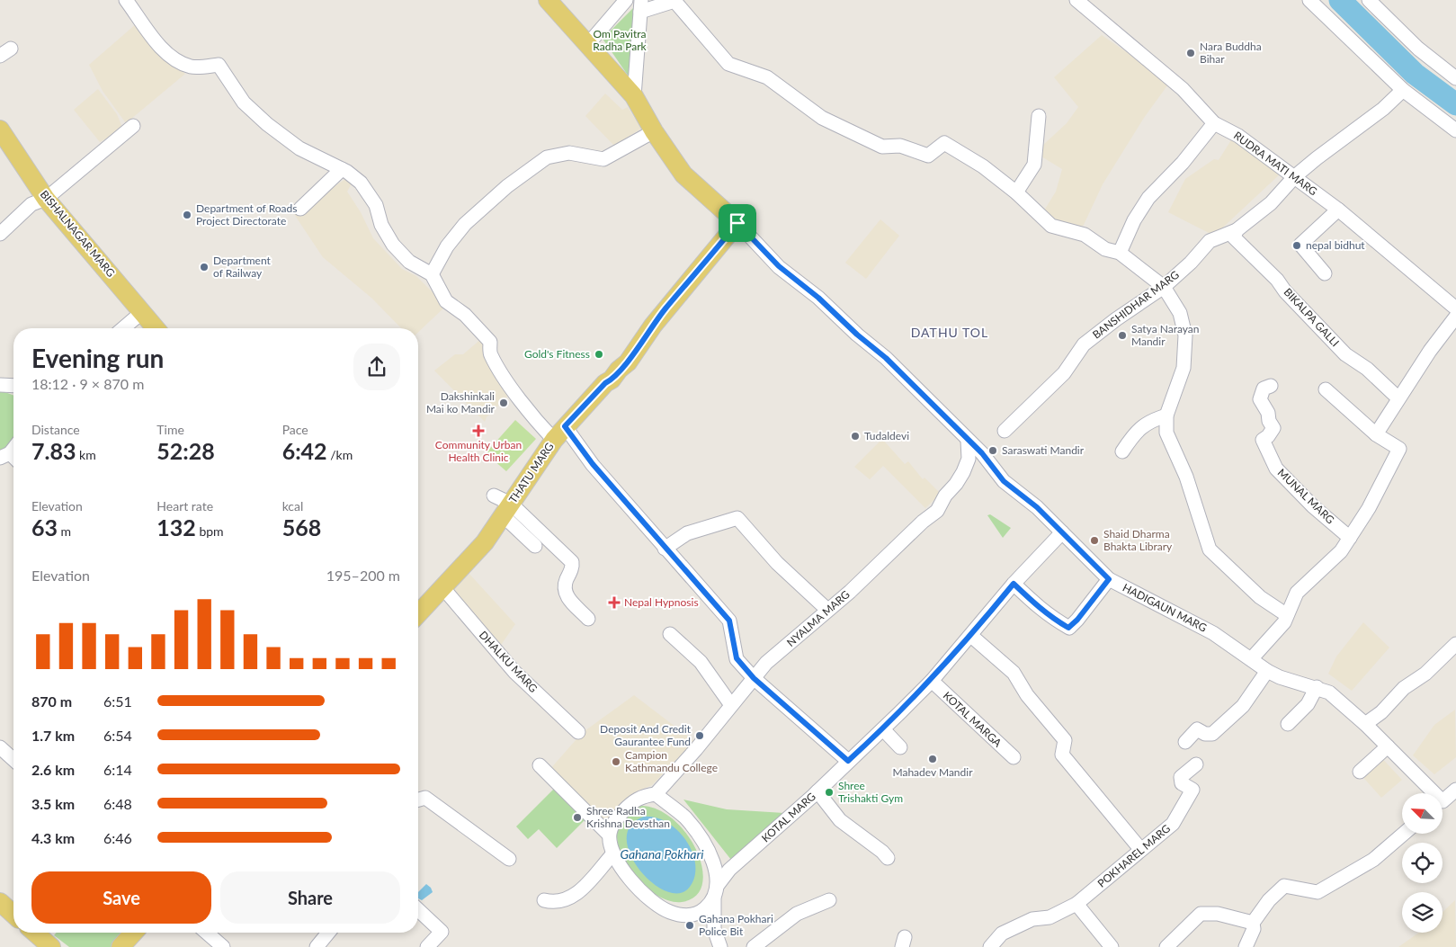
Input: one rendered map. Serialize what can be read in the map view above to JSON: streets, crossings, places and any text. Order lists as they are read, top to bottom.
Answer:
{
  "streets": {
    "main road": ["BISHALNAGAR MARG", "THATU MARG"],
    "street": [
      "RUDRA MATI MARG",
      "BANSHIDHAR MARG",
      "BIKALPA GALLI",
      "MUNAL MARG",
      "HADIGAUN MARG",
      "NYALMA MARG",
      "DHALKU MARG",
      "KOTAL MARGA",
      "KOTAL MARG",
      "POKHAREL MARG"
    ]
  },
  "crossings": [
    ["RUDRA MATI MARG", "BANSHIDHAR MARG"],
    ["BANSHIDHAR MARG", "BIKALPA GALLI"],
    ["THATU MARG", "HADIGAUN MARG"],
    ["THATU MARG", "DHALKU MARG"],
    ["HADIGAUN MARG", "NYALMA MARG"],
    ["HADIGAUN MARG", "KOTAL MARG"],
    ["NYALMA MARG", "KOTAL MARG"],
    ["KOTAL MARGA", "KOTAL MARG"]
  ],
  "districts": ["DATHU TOL"],
  "water": ["Gahana Pokhari"],
  "parks": ["Om Pavitra Radha Park"],
  "places": {
    "other": [
      "Nara Buddha Bihar",
      "Department of Roads Project Directorate",
      "nepal bidhut",
      "Department of Railway",
      "Satya Narayan Mandir",
      "Gold's Fitness",
      "Dakshinkali Mai ko Mandir",
      "Tudaldevi",
      "Saraswati Mandir",
      "Shaid Dharma Bhakta Library",
      "Deposit And Credit Gaurantee Fund",
      "Mahadev Mandir",
      "Campion Kathmandu College",
      "Shree Trishakti Gym",
      "Shree Radha Krishna Devsthan",
      "Gahana Pokhari Police Bit"
    ],
    "health": ["Community Urban Health Clinic", "Nepal Hypnosis"]
  },
  "north": "top left",
  "page": {
    "heading": ["Evening run", "18:12 · 9 × 870 m"],
    "stats": [
      ["Distance", "7.83 km"],
      ["Time", "52:28"],
      ["Pace", "6:42 /km"],
      ["Elevation", "63 m"],
      ["Heart rate", "132 bpm"],
      ["kcal", "568"]
    ],
    "chart": ["Elevation", "195–200 m"],
    "list": [
      {
        "name": "870 m",
        "note": "6:51"
      },
      {
        "name": "1.7 km",
        "note": "6:54"
      },
      {
        "name": "2.6 km",
        "note": "6:14"
      },
      {
        "name": "3.5 km",
        "note": "6:48"
      },
      {
        "name": "4.3 km",
        "note": "6:46"
      }
    ],
    "buttons": ["Save", "Share"]
  }
}
